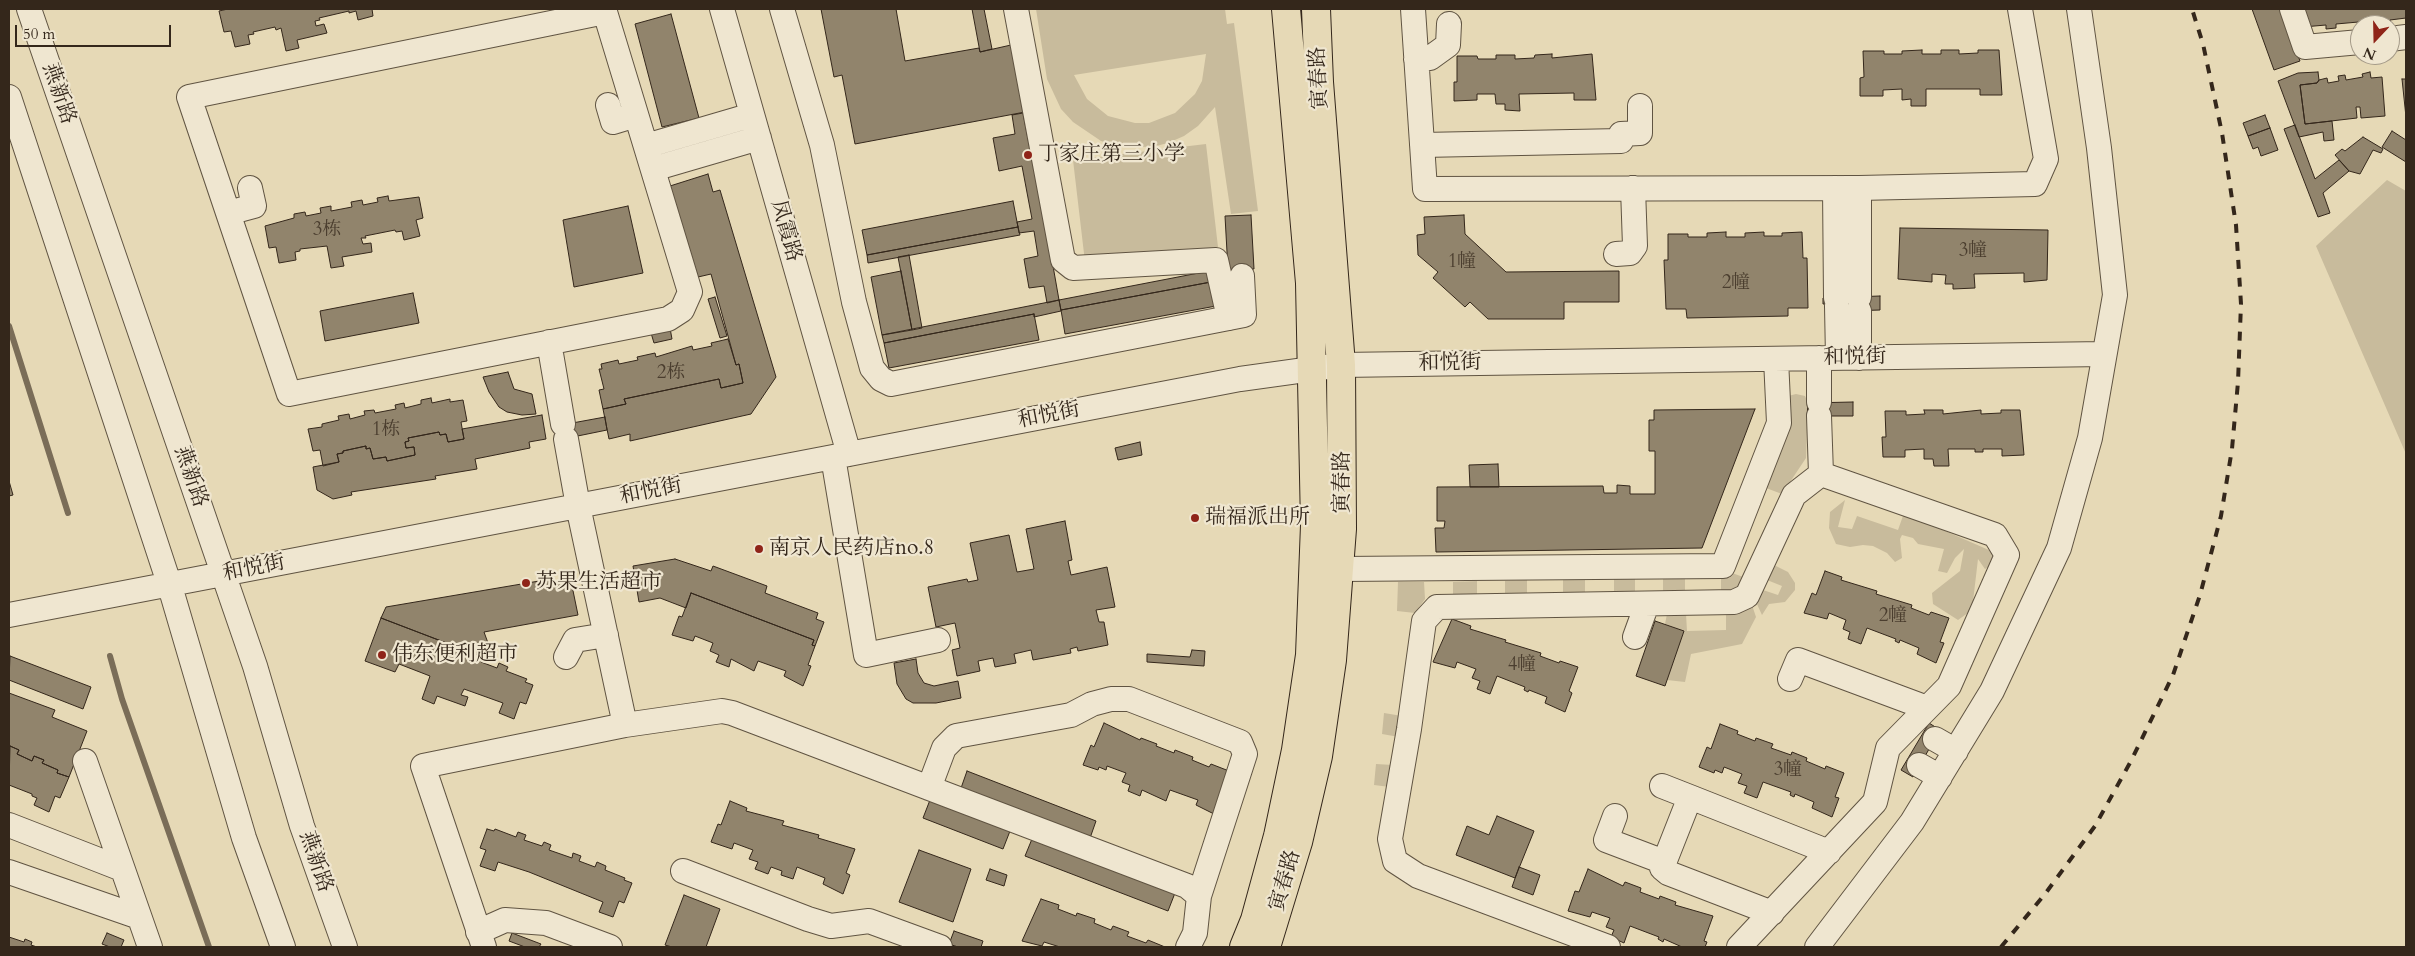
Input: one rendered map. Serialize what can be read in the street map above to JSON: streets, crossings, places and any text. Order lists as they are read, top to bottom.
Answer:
{
  "streets": {
    "main road": ["寅春路"],
    "street": ["燕新路", "凤霞路", "和悦街"]
  },
  "crossings": [
    ["寅春路", "和悦街"],
    ["燕新路", "和悦街"],
    ["凤霞路", "和悦街"]
  ],
  "places": [
    "丁家庄第三小学",
    "瑞福派出所",
    "南京人民药店no.8",
    "苏果生活超市",
    "伟东便利超市"
  ],
  "house_numbers": [
    "3栋",
    "3幢",
    "1幢",
    "2幢",
    "2栋",
    "1栋",
    "2幢",
    "4幢",
    "3幢"
  ],
  "scale_bar": "50 m",
  "north": "bottom"
}
